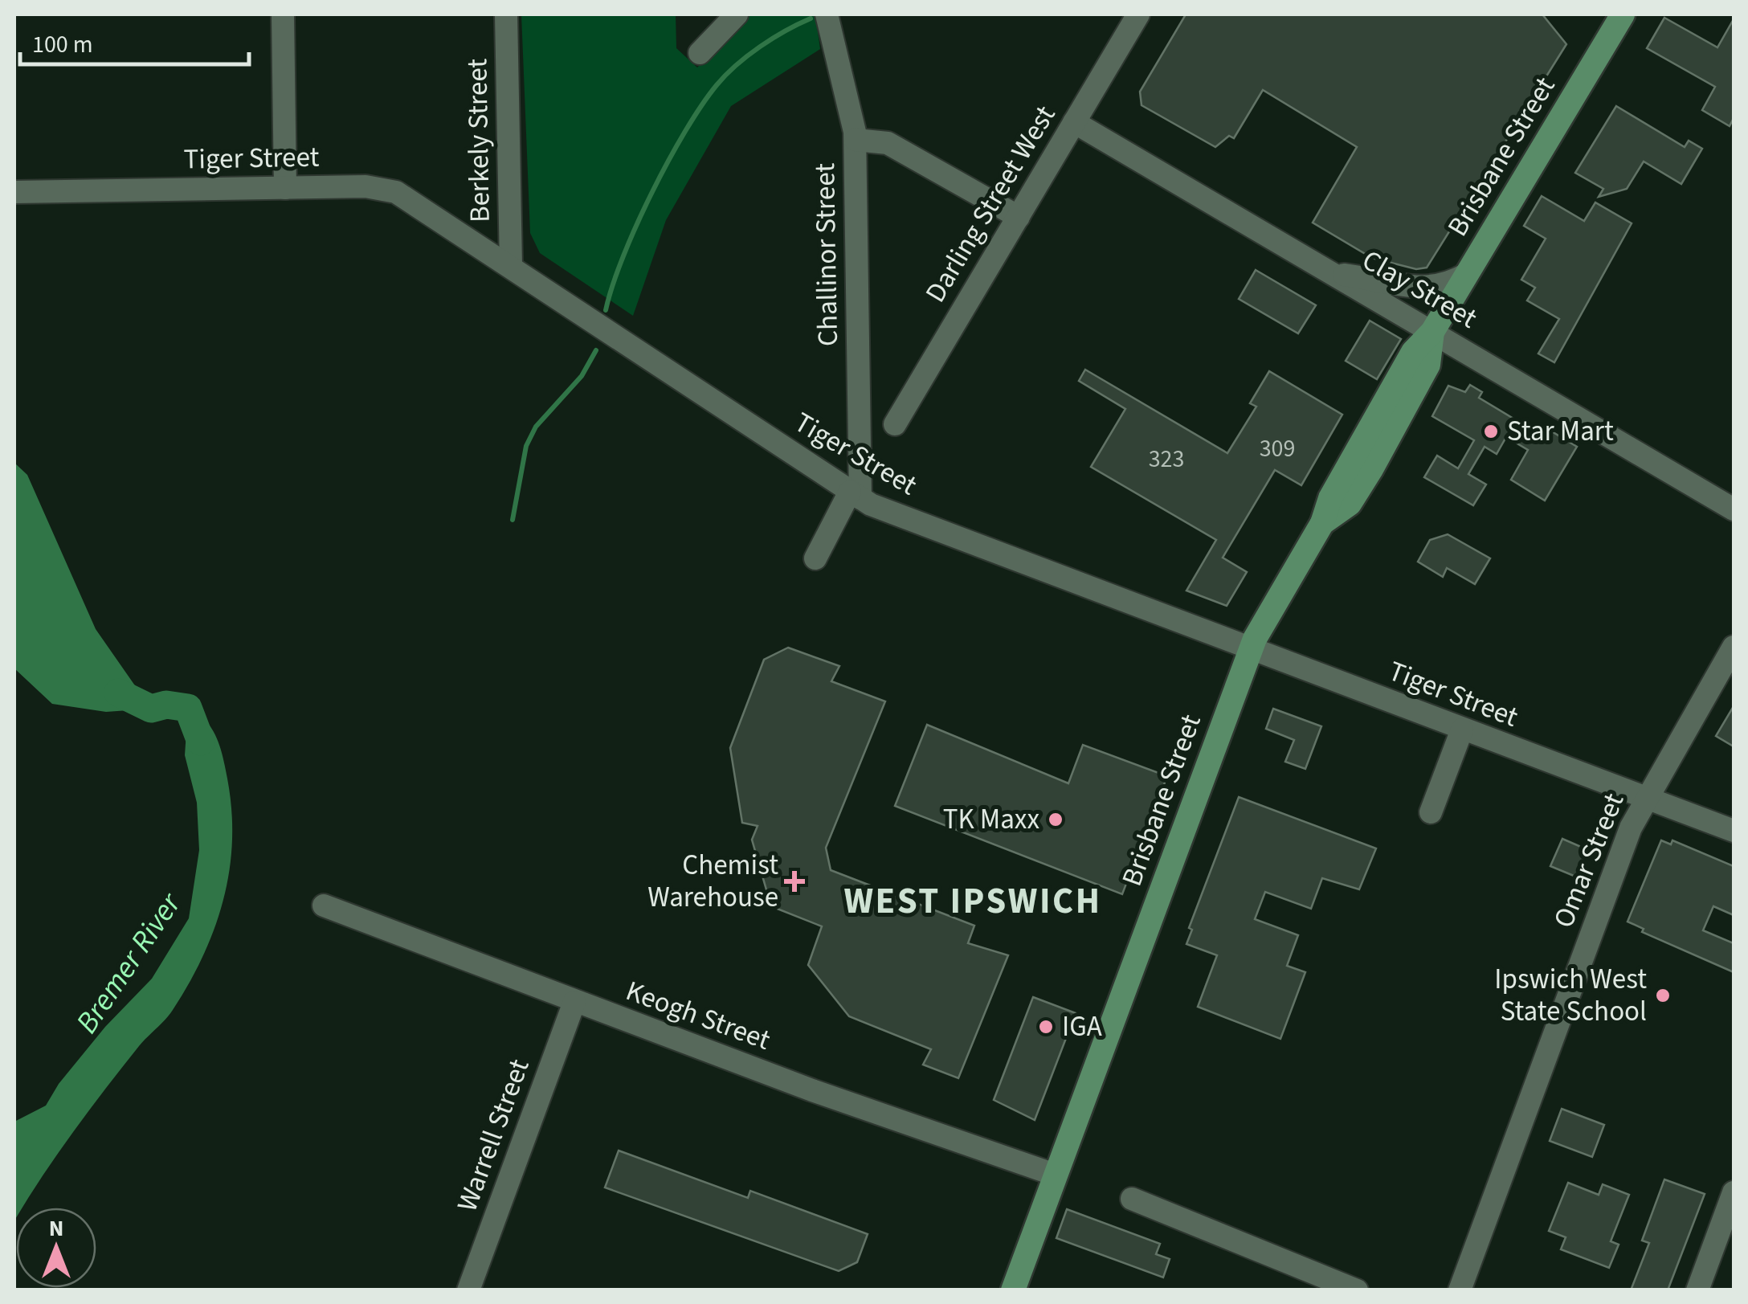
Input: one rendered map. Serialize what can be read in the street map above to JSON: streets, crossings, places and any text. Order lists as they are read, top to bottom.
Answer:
{
  "streets": {
    "main road": ["Brisbane Street"],
    "street": [
      "Berkely Street",
      "Tiger Street",
      "Darling Street West",
      "Challinor Street",
      "Clay Street",
      "Omar Street",
      "Keogh Street",
      "Warrell Street"
    ]
  },
  "crossings": [
    ["Berkely Street", "Tiger Street"],
    ["Brisbane Street", "Tiger Street"],
    ["Brisbane Street", "Clay Street"],
    ["Brisbane Street", "Keogh Street"],
    ["Tiger Street", "Challinor Street"],
    ["Tiger Street", "Omar Street"],
    ["Darling Street West", "Clay Street"],
    ["Keogh Street", "Warrell Street"]
  ],
  "districts": ["WEST IPSWICH"],
  "water": ["Bremer River"],
  "places": {
    "other": [
      "Star Mart",
      "TK Maxx",
      "Ipswich West State School",
      "IGA"
    ],
    "health": ["Chemist Warehouse"]
  },
  "house_numbers": ["309", "323"],
  "scale_bar": "100 m",
  "north": "top"
}
